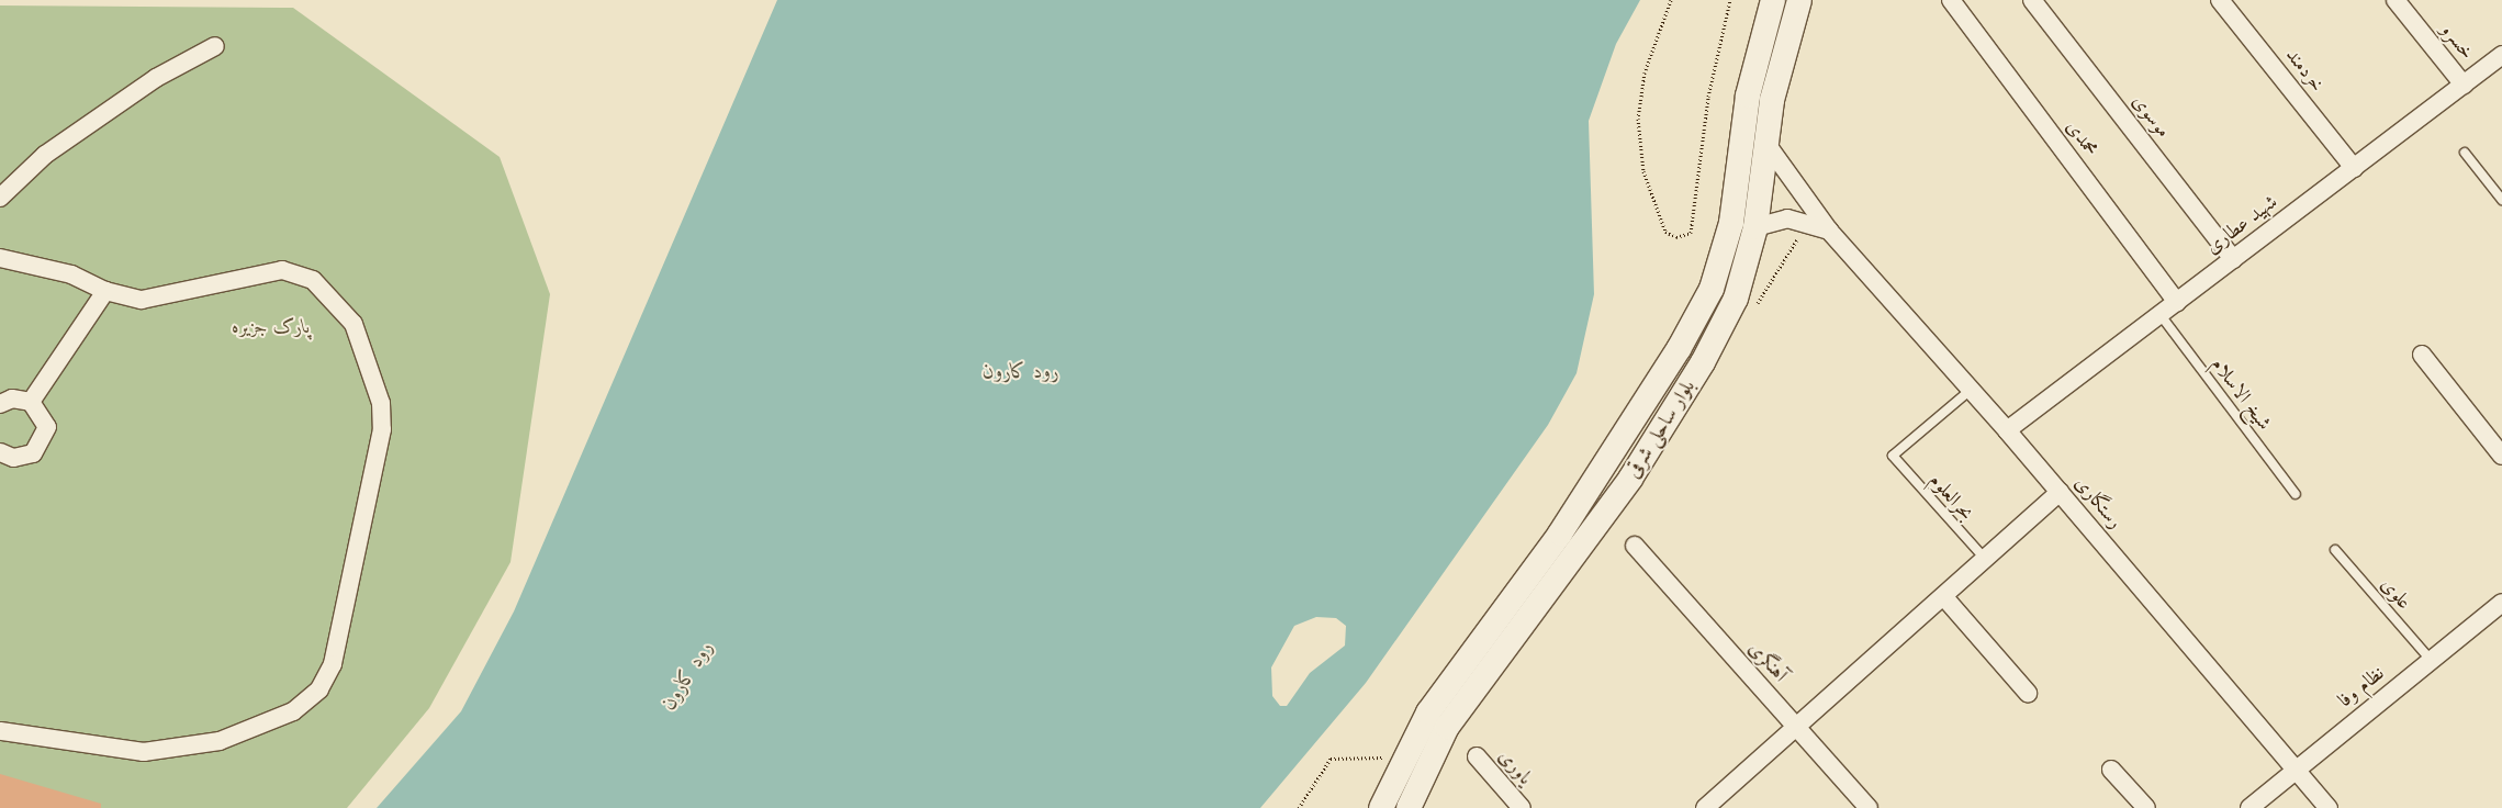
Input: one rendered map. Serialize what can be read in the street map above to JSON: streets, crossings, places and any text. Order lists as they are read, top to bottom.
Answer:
{
  "streets": {
    "main road": ["بلوار ساحلی شرقی"],
    "street": [
      "خسرو",
      "خردمند",
      "موسوی",
      "محمدی",
      "شهید عطاری",
      "رستگاری",
      "آهنگری",
      "نظام وفا",
      "یاوری"
    ],
    "lane": ["شیخ الاسلام", "بحرالعلوم", "علوی"]
  },
  "crossings": [
    ["خسرو", "شهید عطاری"],
    ["خردمند", "شهید عطاری"],
    ["موسوی", "شهید عطاری"],
    ["محمدی", "شهید عطاری"],
    ["شهید عطاری", "شیخ الاسلام"],
    ["شهید عطاری", "رستگاری"],
    ["بلوار ساحلی شرقی", "رستگاری"],
    ["بحرالعلوم", "رستگاری"],
    ["رستگاری", "نظام وفا"],
    ["علوی", "نظام وفا"]
  ],
  "water": ["رود کارون"],
  "parks": ["پارک جزیره"]
}
